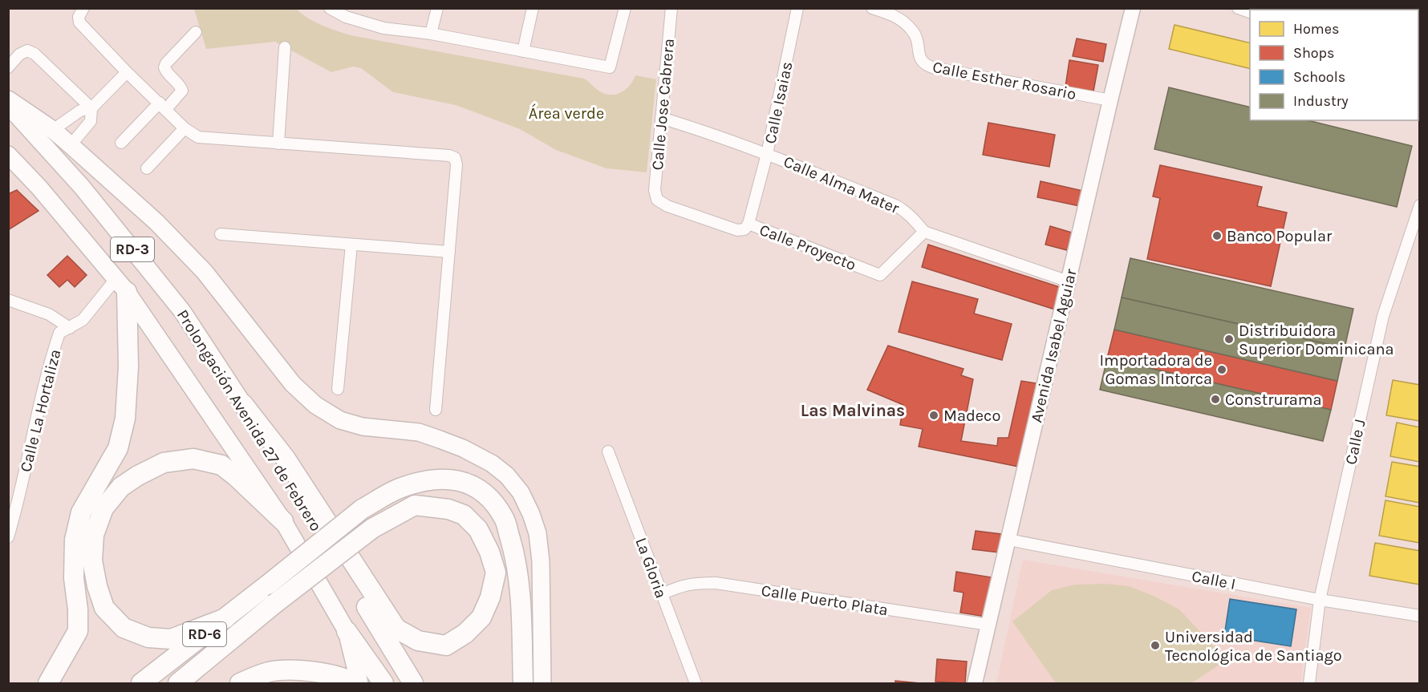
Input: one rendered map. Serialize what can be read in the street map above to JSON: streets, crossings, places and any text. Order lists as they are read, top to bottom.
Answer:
{
  "streets": {
    "highway": ["RD-3", "Prolongación Avenida 27 de Febrero", "RD-6"],
    "main road": ["Avenida Isabel Aguiar"],
    "street": [
      "Calle Esther Rosario",
      "Calle Isaias",
      "Calle Jose Cabrera",
      "Calle Alma Mater",
      "Calle Proyecto",
      "Calle La Hortaliza",
      "Calle J",
      "La Gloria",
      "Calle I",
      "Calle Puerto Plata"
    ]
  },
  "crossings": [
    ["Calle Esther Rosario", "Avenida Isabel Aguiar"],
    ["Calle Isaias", "Calle Alma Mater"],
    ["Calle Isaias", "Calle Proyecto"],
    ["Calle Jose Cabrera", "Calle Alma Mater"],
    ["Calle Jose Cabrera", "Calle Proyecto"],
    ["Calle Alma Mater", "Calle Proyecto"],
    ["Avenida Isabel Aguiar", "Calle I"],
    ["Avenida Isabel Aguiar", "Calle Puerto Plata"],
    ["Calle La Hortaliza", "Prolongación Avenida 27 de Febrero"],
    ["Prolongación Avenida 27 de Febrero", "RD-6"],
    ["Calle J", "Calle I"],
    ["La Gloria", "Calle Puerto Plata"]
  ],
  "districts": ["Las Malvinas"],
  "parks": ["Área verde"],
  "places": [
    "Banco Popular",
    "Distribuidora Superior Dominicana",
    "Importadora de Gomas Intorca",
    "Construrama",
    "Madeco",
    "Universidad Tecnológica de Santiago"
  ],
  "legend": [
    "Homes",
    "Shops",
    "Schools",
    "Industry"
  ]
}
